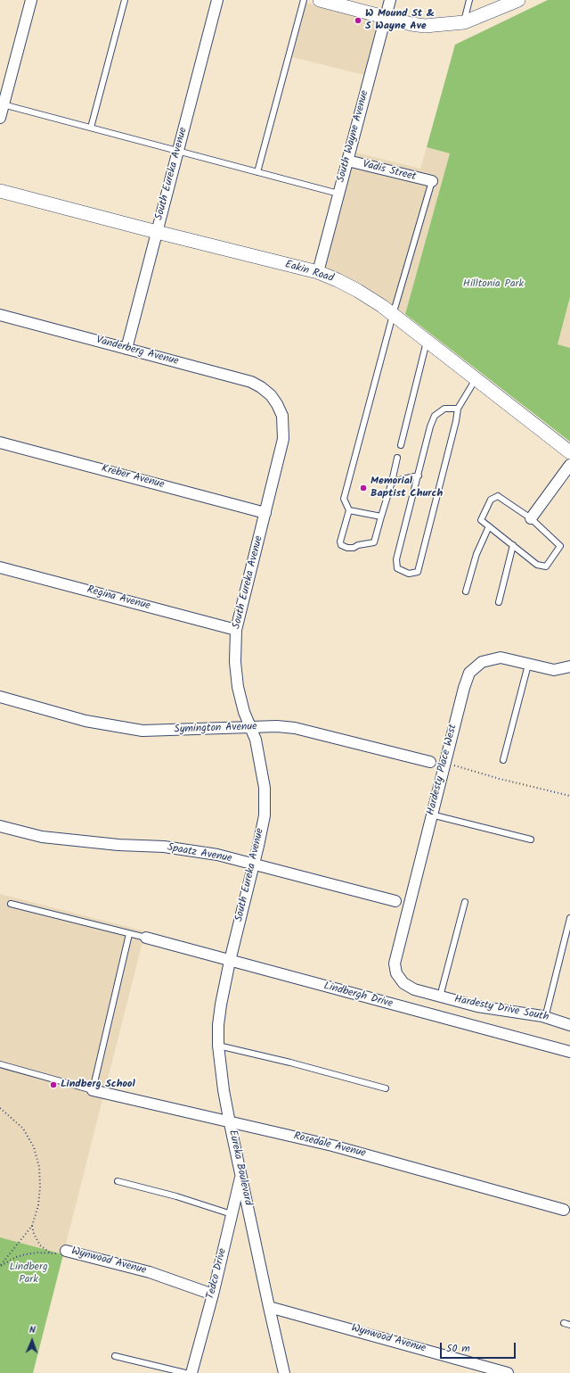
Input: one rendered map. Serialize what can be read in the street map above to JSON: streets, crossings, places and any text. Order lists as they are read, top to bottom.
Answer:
{
  "streets": {
    "street": [
      "South Wayne Avenue",
      "Vadis Street",
      "South Eureka Avenue",
      "Eakin Road",
      "Vanderberg Avenue",
      "Kreber Avenue",
      "Regina Avenue",
      "Symington Avenue",
      "Hardesty Place West",
      "Spaatz Avenue",
      "Lindbergh Drive",
      "Hardesty Drive South",
      "Rosedale Avenue",
      "Eureka Boulevard",
      "Wynwood Avenue",
      "Tedco Drive"
    ]
  },
  "crossings": [
    ["South Wayne Avenue", "Vadis Street"],
    ["South Wayne Avenue", "Eakin Road"],
    ["South Eureka Avenue", "Eakin Road"],
    ["South Eureka Avenue", "Vanderberg Avenue"],
    ["South Eureka Avenue", "Kreber Avenue"],
    ["South Eureka Avenue", "Regina Avenue"],
    ["South Eureka Avenue", "Symington Avenue"],
    ["South Eureka Avenue", "Spaatz Avenue"],
    ["South Eureka Avenue", "Lindbergh Drive"],
    ["South Eureka Avenue", "Eureka Boulevard"],
    ["Hardesty Place West", "Hardesty Drive South"],
    ["Lindbergh Drive", "Eureka Boulevard"],
    ["Rosedale Avenue", "Eureka Boulevard"],
    ["Eureka Boulevard", "Wynwood Avenue"],
    ["Eureka Boulevard", "Tedco Drive"],
    ["Wynwood Avenue", "Tedco Drive"]
  ],
  "parks": ["Hilltonia Park", "Lindberg Park"],
  "places": ["W Mound St & S Wayne Ave", "Memorial Baptist Church", "Lindberg School"],
  "scale_bar": "50 m",
  "north": "top"
}
